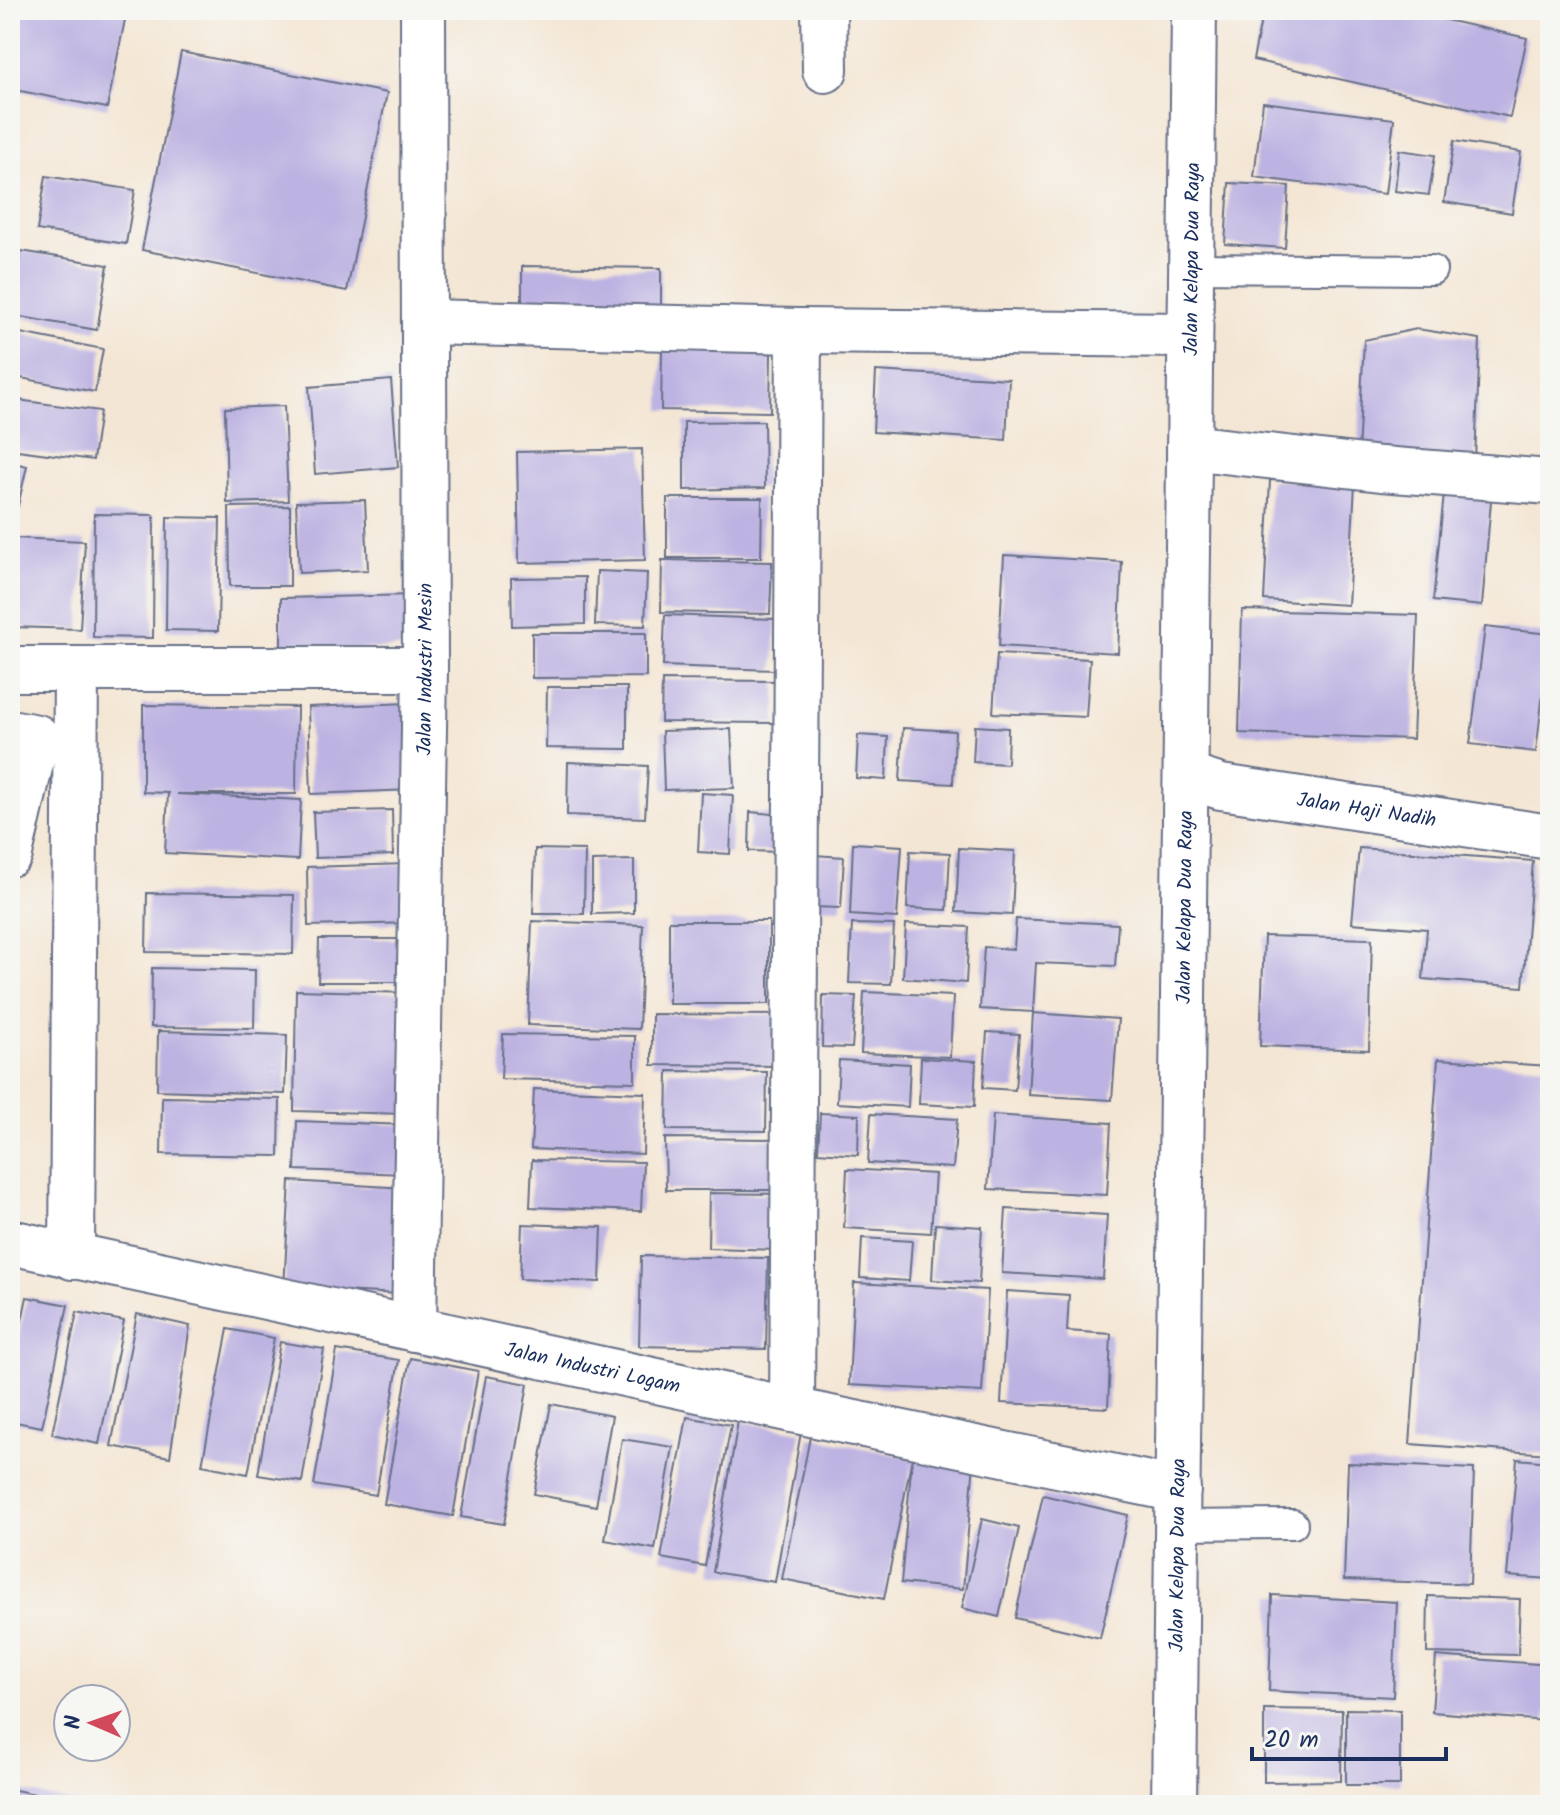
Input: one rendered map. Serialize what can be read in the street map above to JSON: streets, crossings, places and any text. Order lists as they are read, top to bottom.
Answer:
{
  "streets": {
    "street": [
      "Jalan Kelapa Dua Raya",
      "Jalan Industri Mesin",
      "Jalan Haji Nadih",
      "Jalan Industri Logam"
    ]
  },
  "crossings": [
    ["Jalan Kelapa Dua Raya", "Jalan Haji Nadih"],
    ["Jalan Kelapa Dua Raya", "Jalan Industri Logam"],
    ["Jalan Industri Mesin", "Jalan Industri Logam"]
  ],
  "scale_bar": "20 m",
  "north": "left"
}
